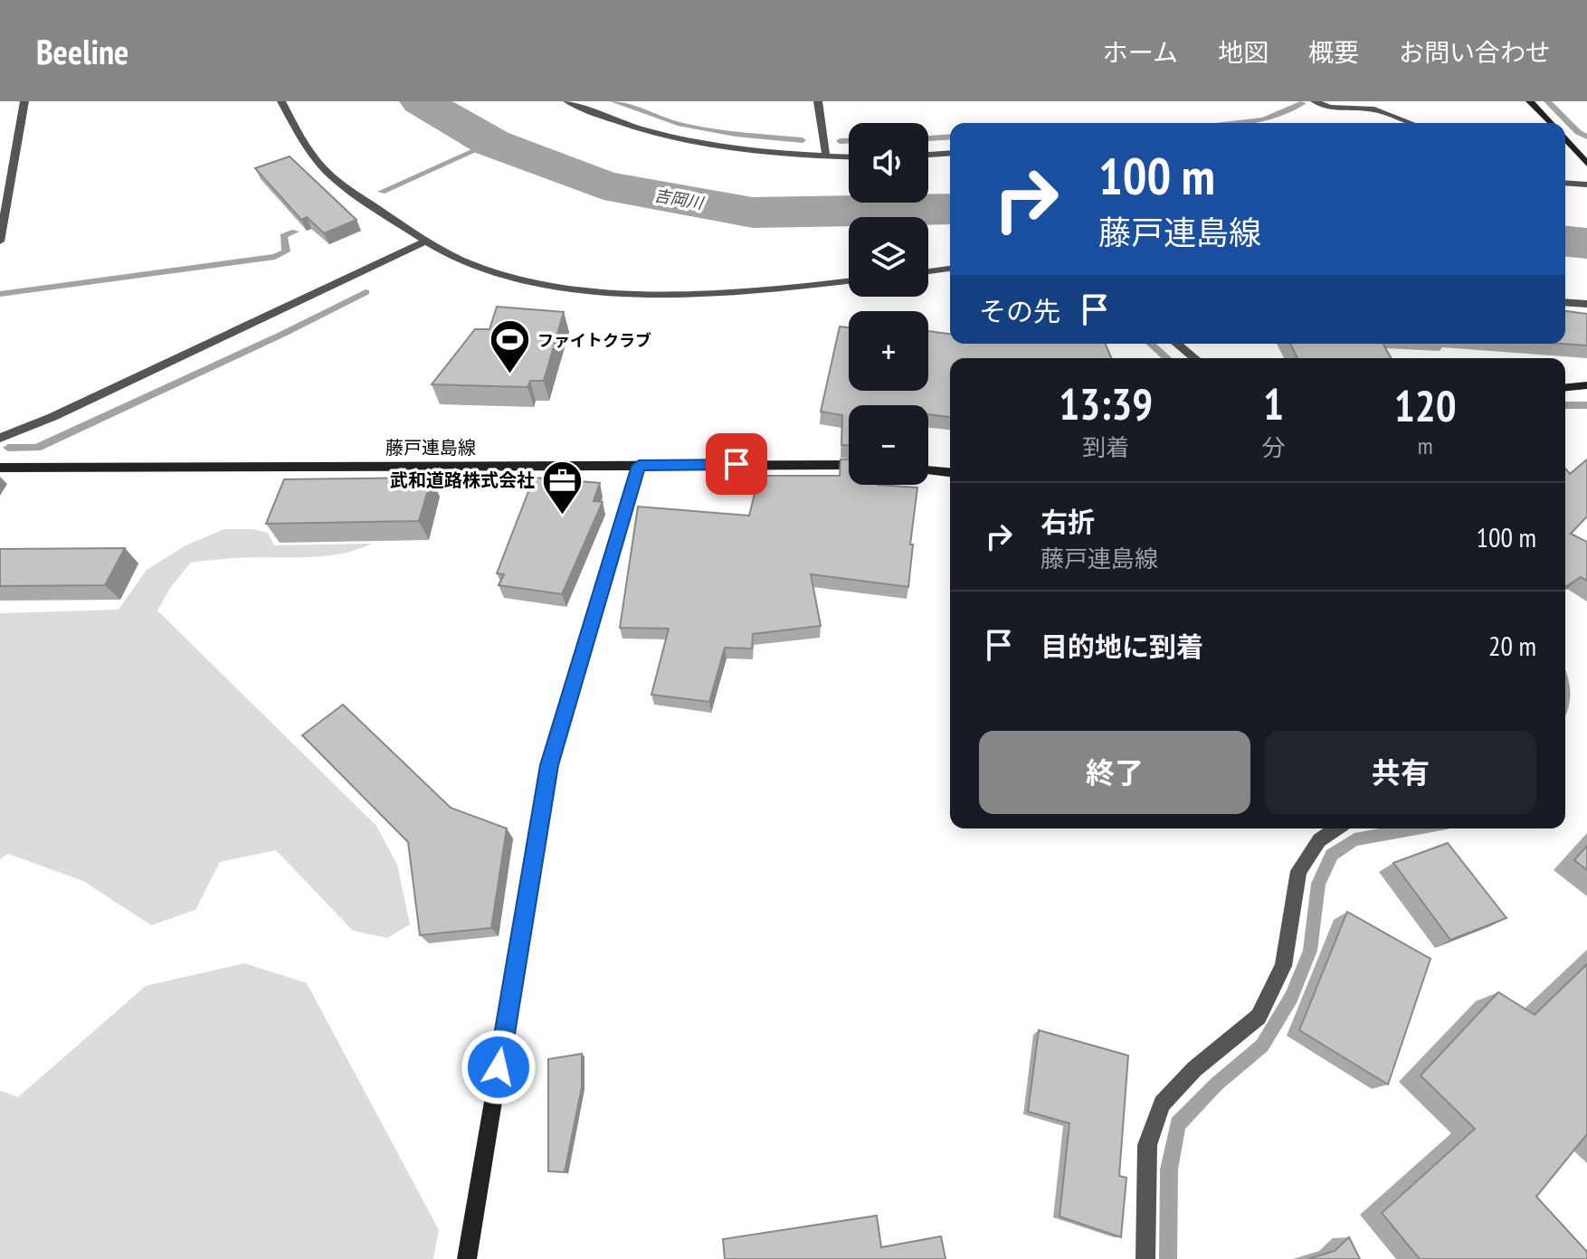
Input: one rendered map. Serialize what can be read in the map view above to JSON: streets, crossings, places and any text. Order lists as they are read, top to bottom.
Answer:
{
  "streets": {
    "main road": ["藤戸連島線"]
  },
  "water": ["吉岡川"],
  "places": {
    "sports": ["ファイトクラブ"],
    "office": ["武和道路株式会社"]
  },
  "page": {
    "header": "Beeline",
    "nav": [
      "ホーム",
      "地図",
      "概要",
      "お問い合わせ"
    ],
    "map_buttons": ["+", "−"],
    "turn": ["100 m", "藤戸連島線"],
    "then": "その先",
    "eta": [
      "13:39",
      "到着",
      "1",
      "分",
      "120",
      "m"
    ],
    "list": [
      {
        "name": "右折",
        "note": "藤戸連島線",
        "value": "100 m"
      },
      {
        "name": "目的地に到着",
        "value": "20 m"
      }
    ],
    "buttons": ["終了", "共有"]
  }
}
